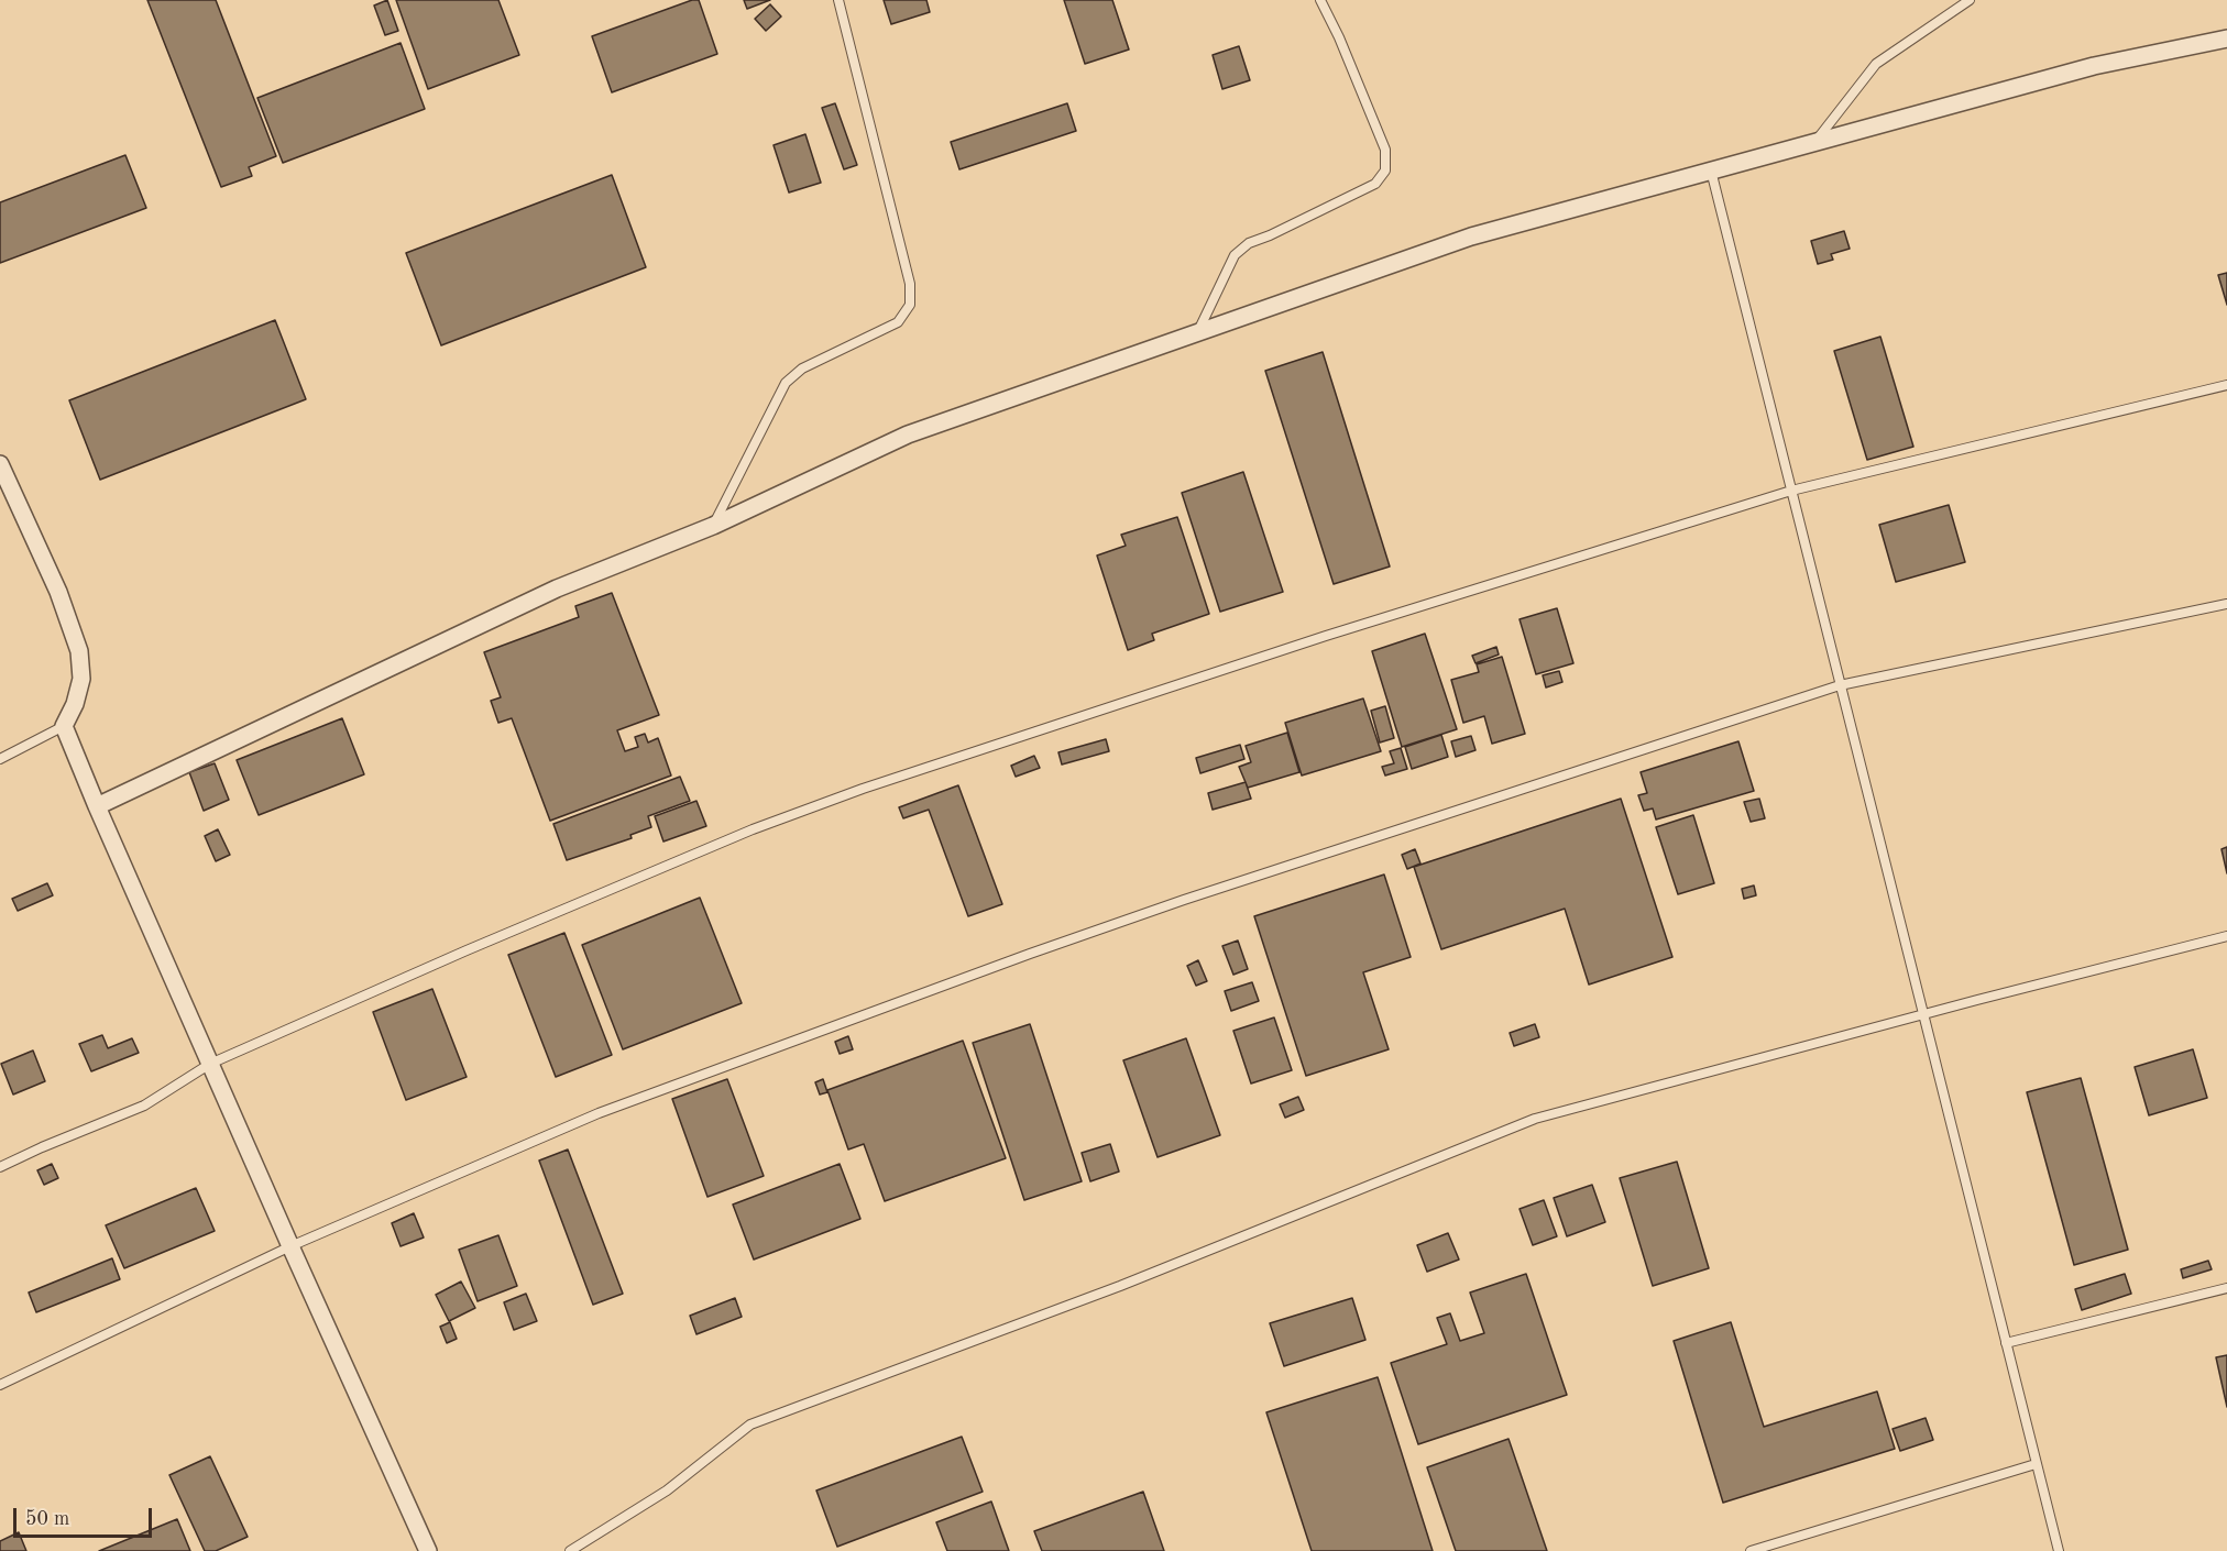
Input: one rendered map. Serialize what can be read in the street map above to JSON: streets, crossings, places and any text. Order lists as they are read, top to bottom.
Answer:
{
  "scale_bar": "50 m"
}
